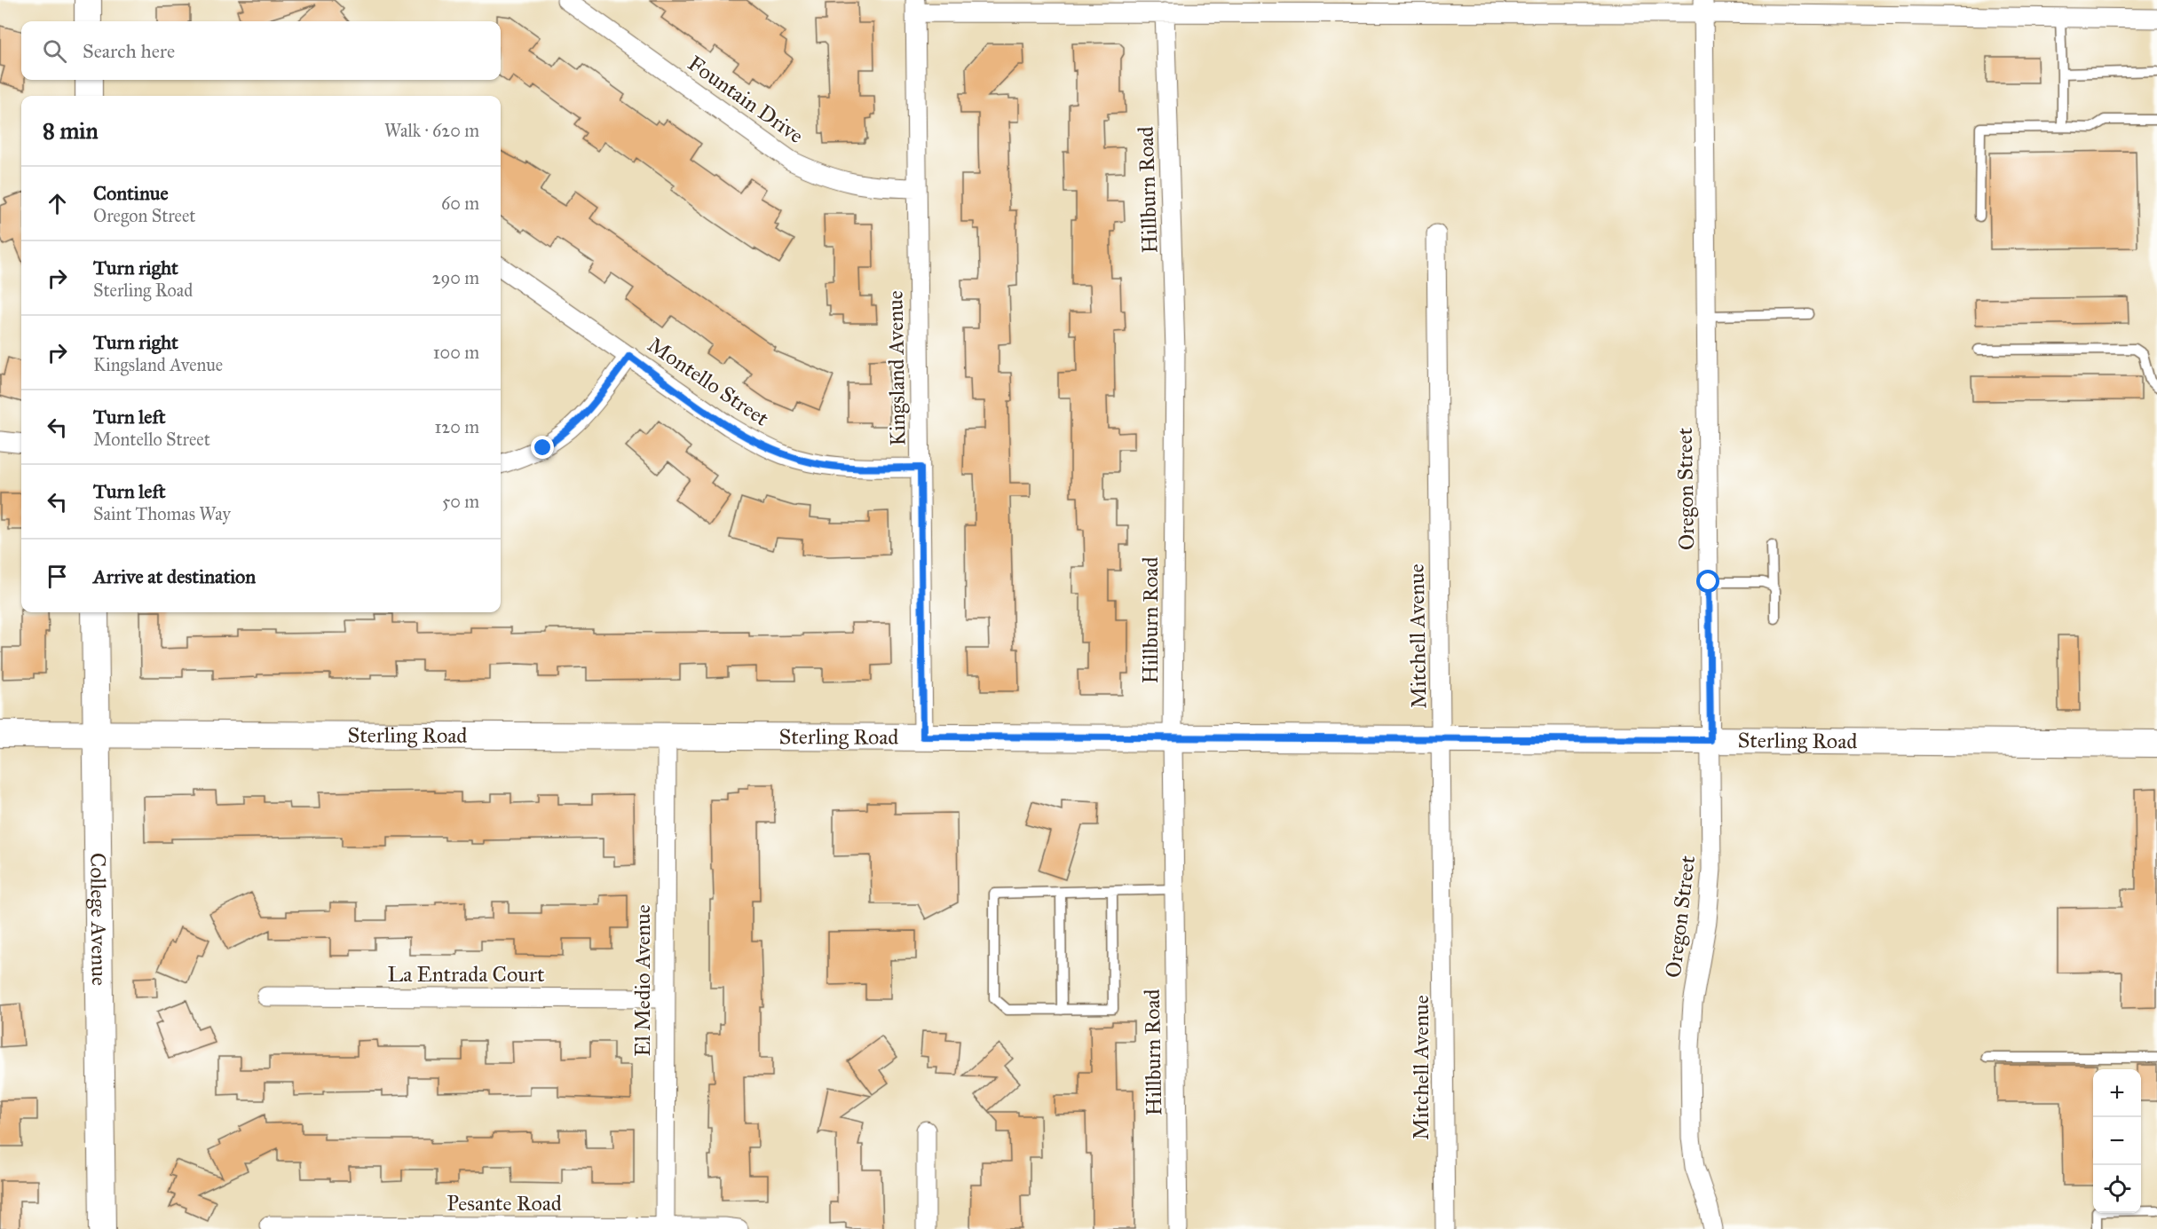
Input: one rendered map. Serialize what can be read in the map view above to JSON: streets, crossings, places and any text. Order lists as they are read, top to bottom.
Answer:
{
  "streets": {
    "street": [
      "Fountain Drive",
      "Hillburn Road",
      "Kingsland Avenue",
      "Montello Street",
      "Oregon Street",
      "Mitchell Avenue",
      "Sterling Road",
      "College Avenue",
      "La Entrada Court",
      "El Medio Avenue",
      "Pesante Road"
    ]
  },
  "crossings": [
    ["Fountain Drive", "Kingsland Avenue"],
    ["Hillburn Road", "Sterling Road"],
    ["Kingsland Avenue", "Montello Street"],
    ["Kingsland Avenue", "Sterling Road"],
    ["Oregon Street", "Sterling Road"],
    ["Mitchell Avenue", "Sterling Road"],
    ["Sterling Road", "College Avenue"],
    ["Sterling Road", "El Medio Avenue"],
    ["La Entrada Court", "El Medio Avenue"],
    ["El Medio Avenue", "Pesante Road"]
  ],
  "page": {
    "search": "Search here",
    "heading": ["8 min", "Walk · 620 m"],
    "list": [
      ["Continue", "Oregon Street", "60 m"],
      ["Turn right", "Sterling Road", "290 m"],
      ["Turn right", "Kingsland Avenue", "100 m"],
      ["Turn left", "Montello Street", "120 m"],
      ["Turn left", "Saint Thomas Way", "50 m"],
      "Arrive at destination"
    ],
    "map_buttons": ["+", "−"]
  }
}
